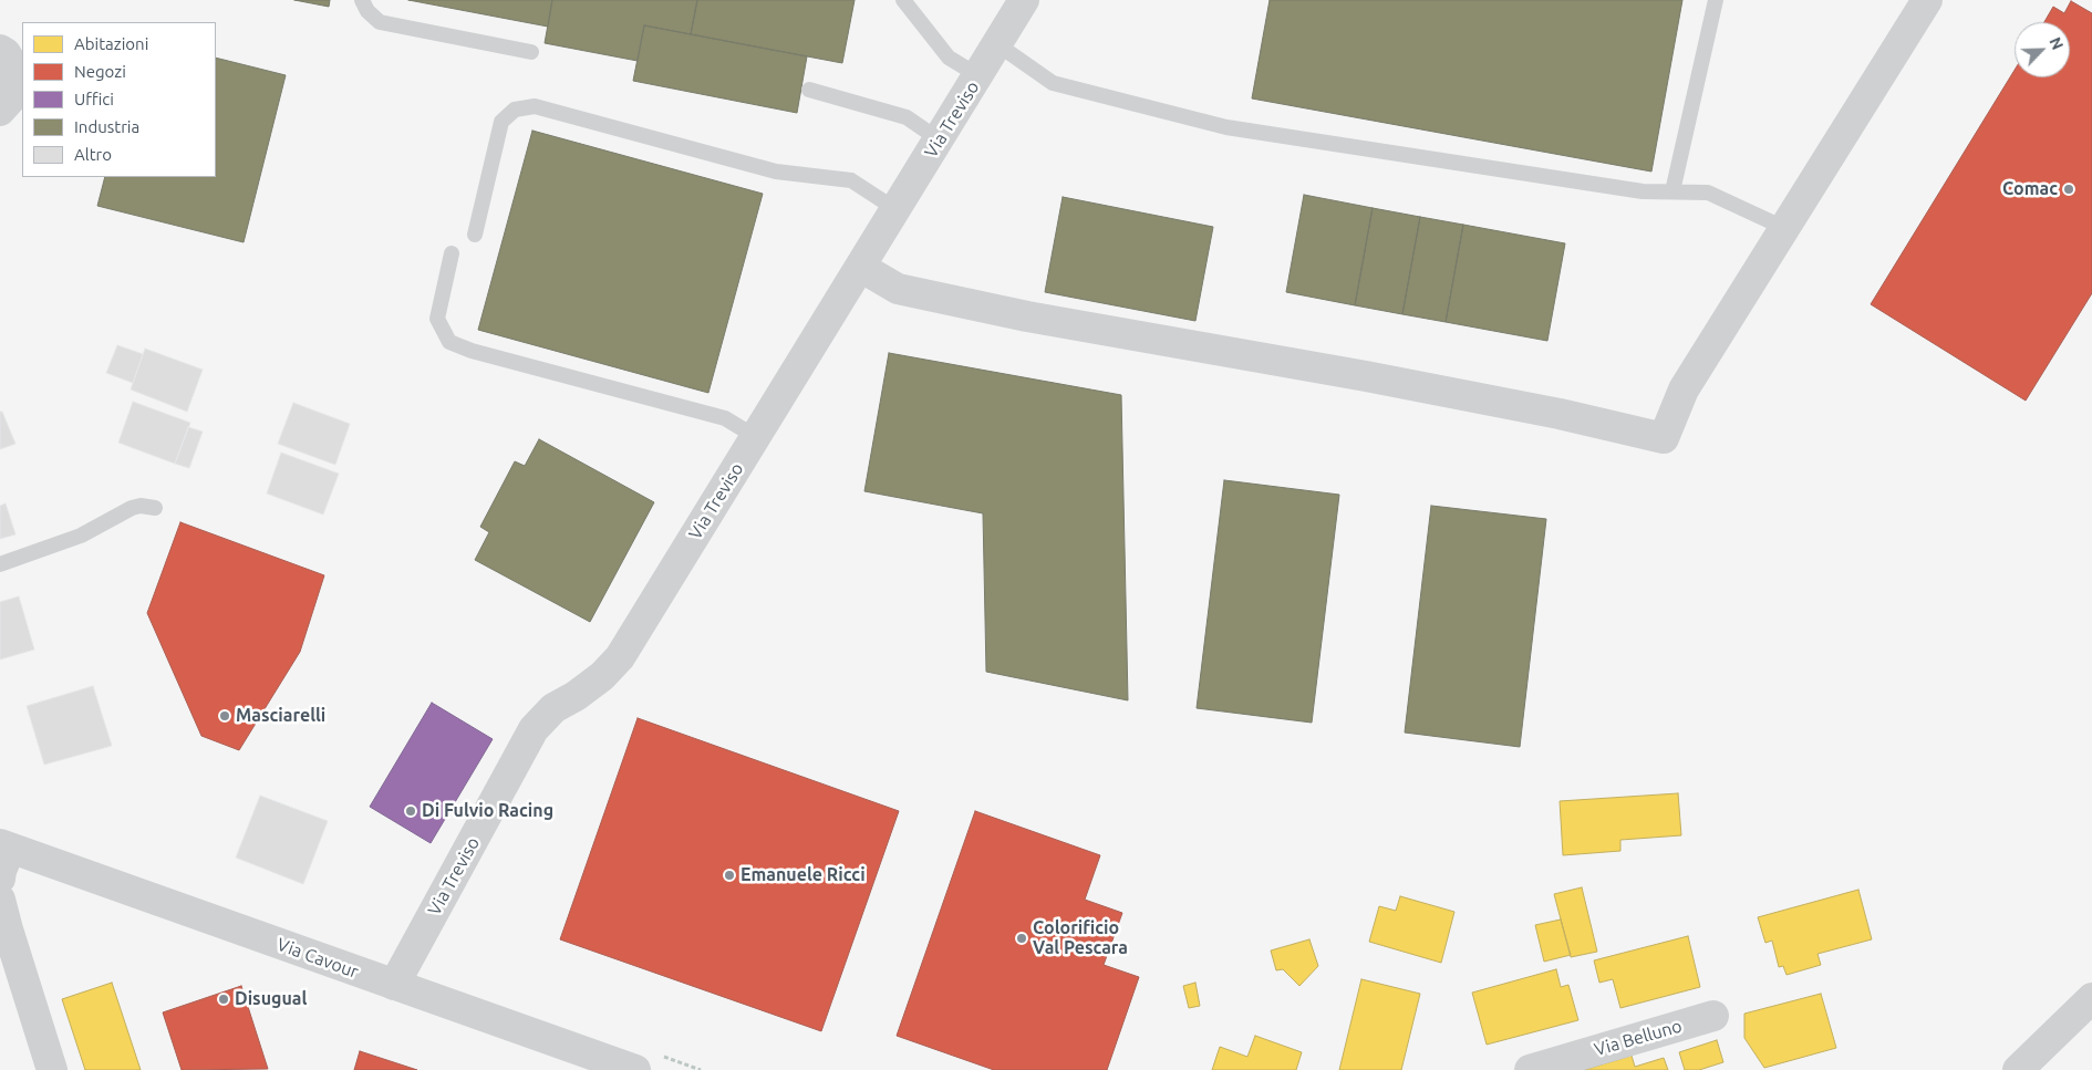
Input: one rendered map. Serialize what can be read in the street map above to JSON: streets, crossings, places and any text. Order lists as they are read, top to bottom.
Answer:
{
  "streets": {
    "street": ["Via Treviso", "Via Cavour", "Via Belluno"]
  },
  "crossings": [
    ["Via Treviso", "Via Cavour"]
  ],
  "places": [
    "Comac",
    "Masciarelli",
    "Di Fulvio Racing",
    "Emanuele Ricci",
    "Colorificio Val Pescara",
    "Disugual"
  ],
  "legend": [
    "Abitazioni",
    "Negozi",
    "Uffici",
    "Industria",
    "Altro"
  ],
  "north": "top right"
}
